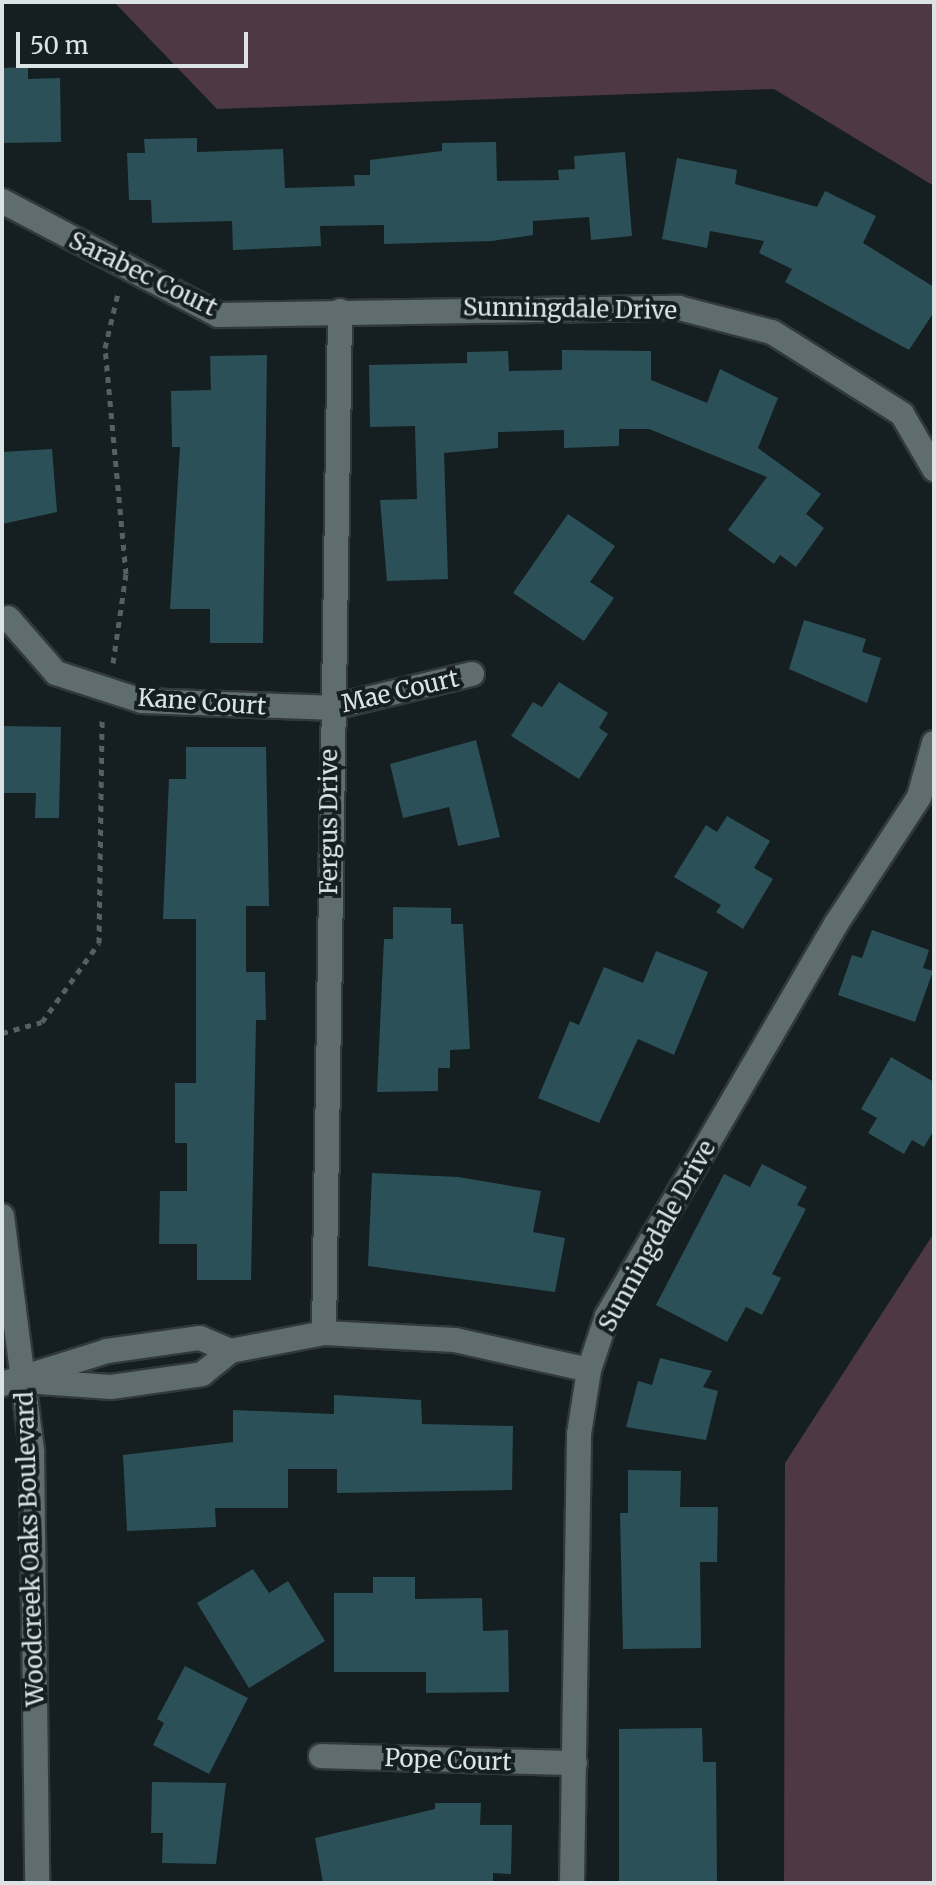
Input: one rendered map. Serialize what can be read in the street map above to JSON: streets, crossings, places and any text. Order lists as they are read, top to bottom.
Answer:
{
  "streets": {
    "street": [
      "Sarabec Court",
      "Sunningdale Drive",
      "Mae Court",
      "Kane Court",
      "Fergus Drive",
      "Woodcreek Oaks Boulevard",
      "Pope Court"
    ]
  },
  "crossings": [
    ["Sarabec Court", "Sunningdale Drive"],
    ["Sarabec Court", "Fergus Drive"],
    ["Sunningdale Drive", "Fergus Drive"],
    ["Sunningdale Drive", "Pope Court"],
    ["Mae Court", "Kane Court"],
    ["Mae Court", "Fergus Drive"],
    ["Kane Court", "Fergus Drive"]
  ],
  "scale_bar": "50 m"
}
